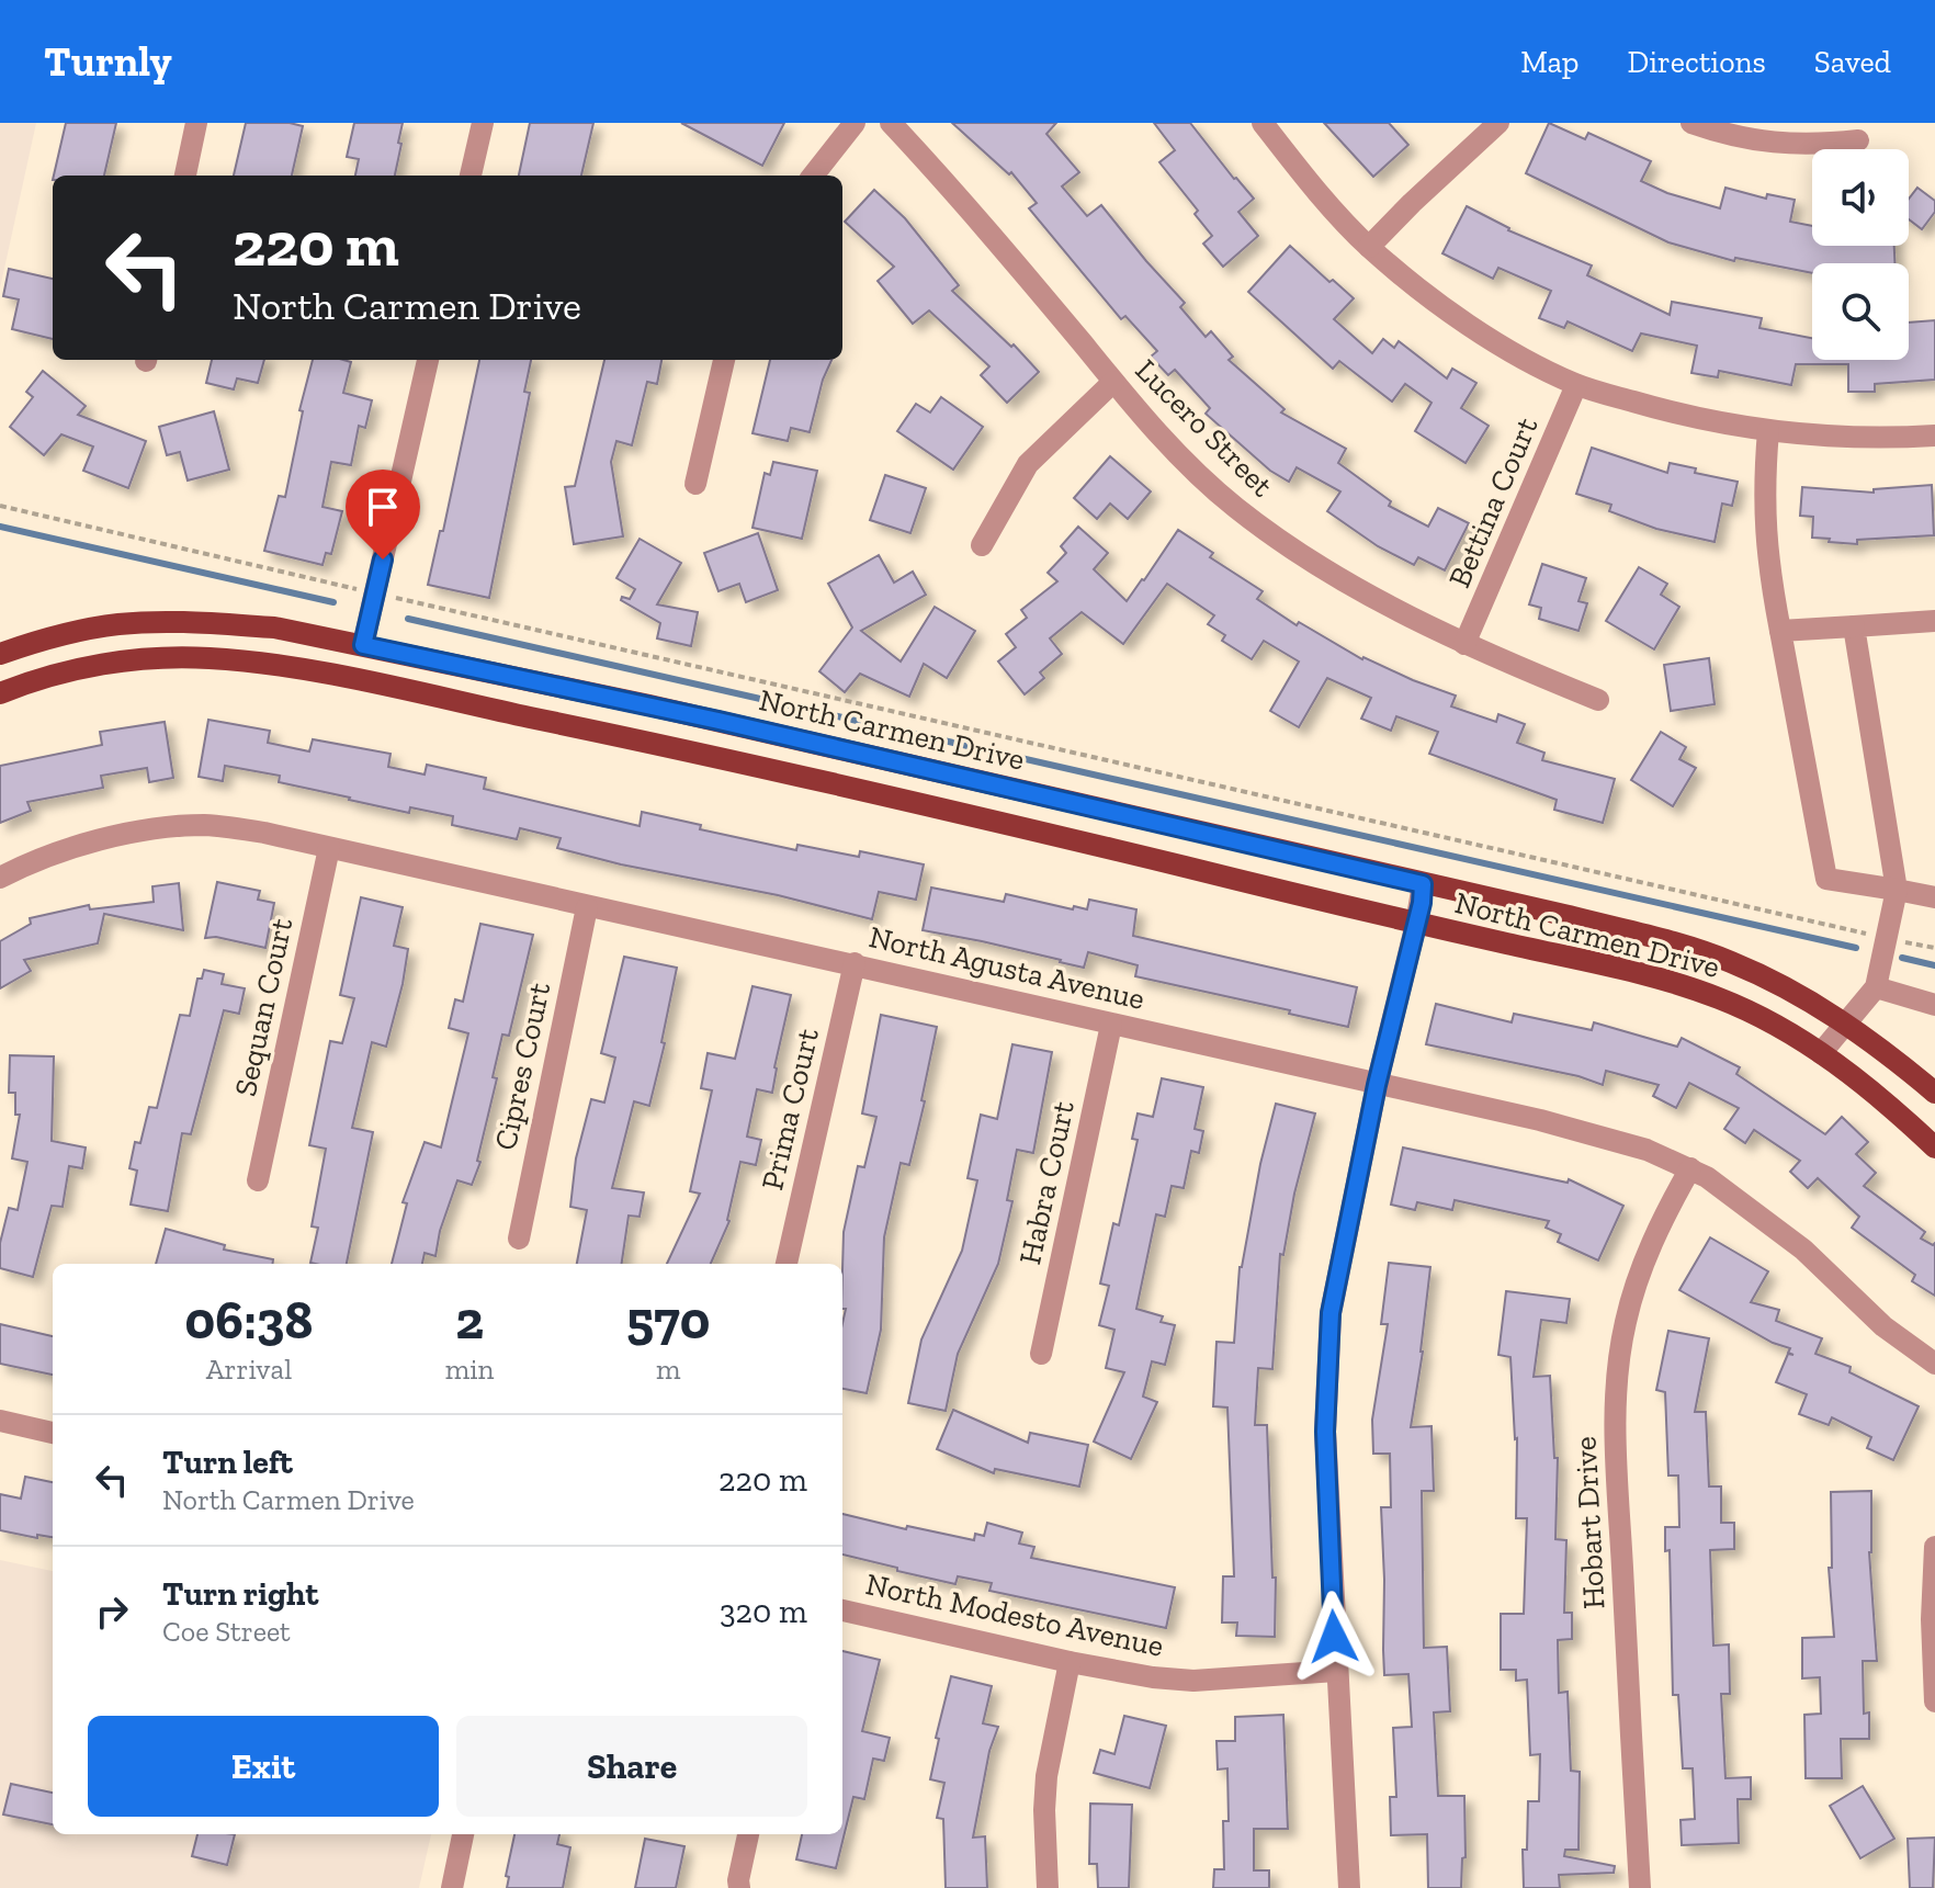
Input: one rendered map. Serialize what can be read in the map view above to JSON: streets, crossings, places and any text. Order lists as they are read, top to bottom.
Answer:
{
  "streets": {
    "main road": ["North Carmen Drive"],
    "street": [
      "Lucero Street",
      "Bettina Court",
      "North Agusta Avenue",
      "Sequan Court",
      "Cipres Court",
      "Prima Court",
      "Habra Court",
      "Hobart Drive",
      "North Modesto Avenue"
    ]
  },
  "crossings": [
    ["Lucero Street", "Bettina Court"],
    ["North Agusta Avenue", "Sequan Court"],
    ["North Agusta Avenue", "Cipres Court"],
    ["North Agusta Avenue", "Prima Court"],
    ["North Agusta Avenue", "Habra Court"],
    ["North Agusta Avenue", "Hobart Drive"]
  ],
  "page": {
    "header": "Turnly",
    "nav": ["Map", "Directions", "Saved"],
    "turn": ["220 m", "North Carmen Drive"],
    "eta": [
      "06:38",
      "Arrival",
      "2",
      "min",
      "570",
      "m"
    ],
    "list": [
      {
        "name": "Turn left",
        "note": "North Carmen Drive",
        "value": "220 m"
      },
      {
        "name": "Turn right",
        "note": "Coe Street",
        "value": "320 m"
      }
    ],
    "buttons": ["Exit", "Share"]
  }
}
